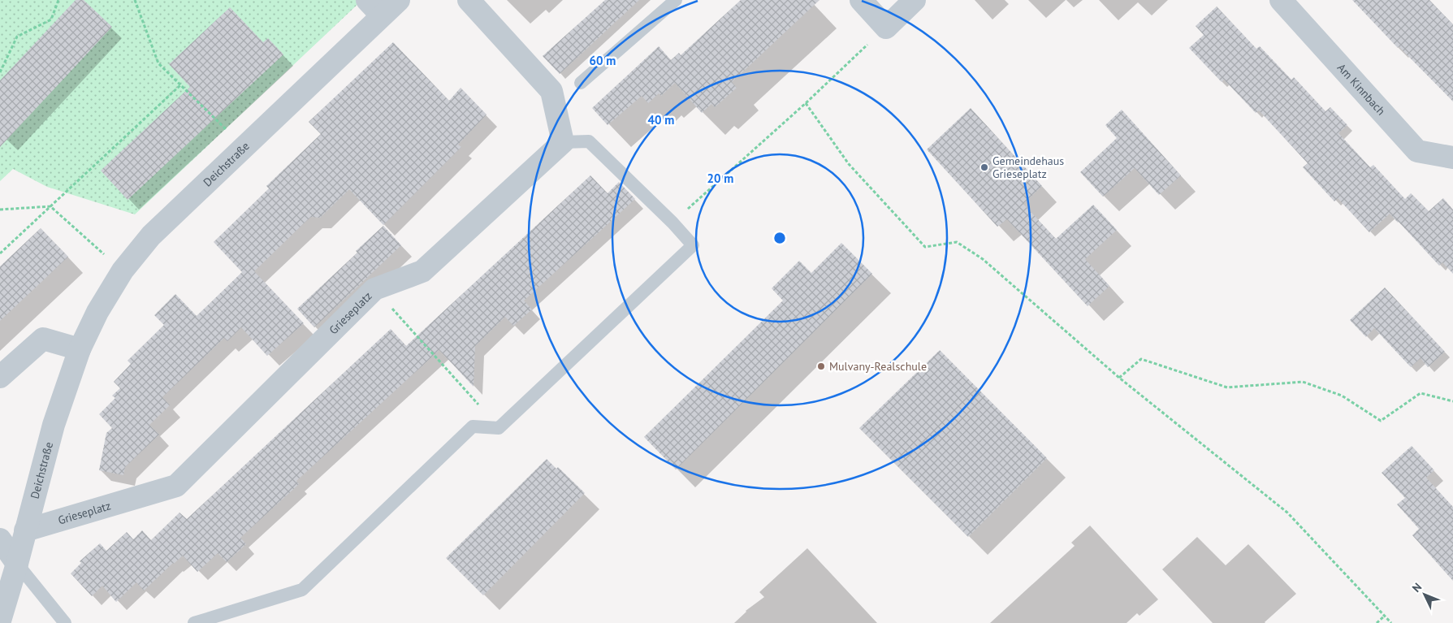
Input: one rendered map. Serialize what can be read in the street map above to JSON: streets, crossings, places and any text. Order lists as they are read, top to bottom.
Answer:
{
  "streets": {
    "street": ["Am Kinnbach", "Deichstraße", "Grieseplatz"]
  },
  "crossings": [
    ["Deichstraße", "Grieseplatz"]
  ],
  "places": ["Gemeindehaus Grieseplatz", "Mulvany-Realschule"],
  "north": "top left",
  "rings": ["60 m", "40 m", "20 m"]
}
